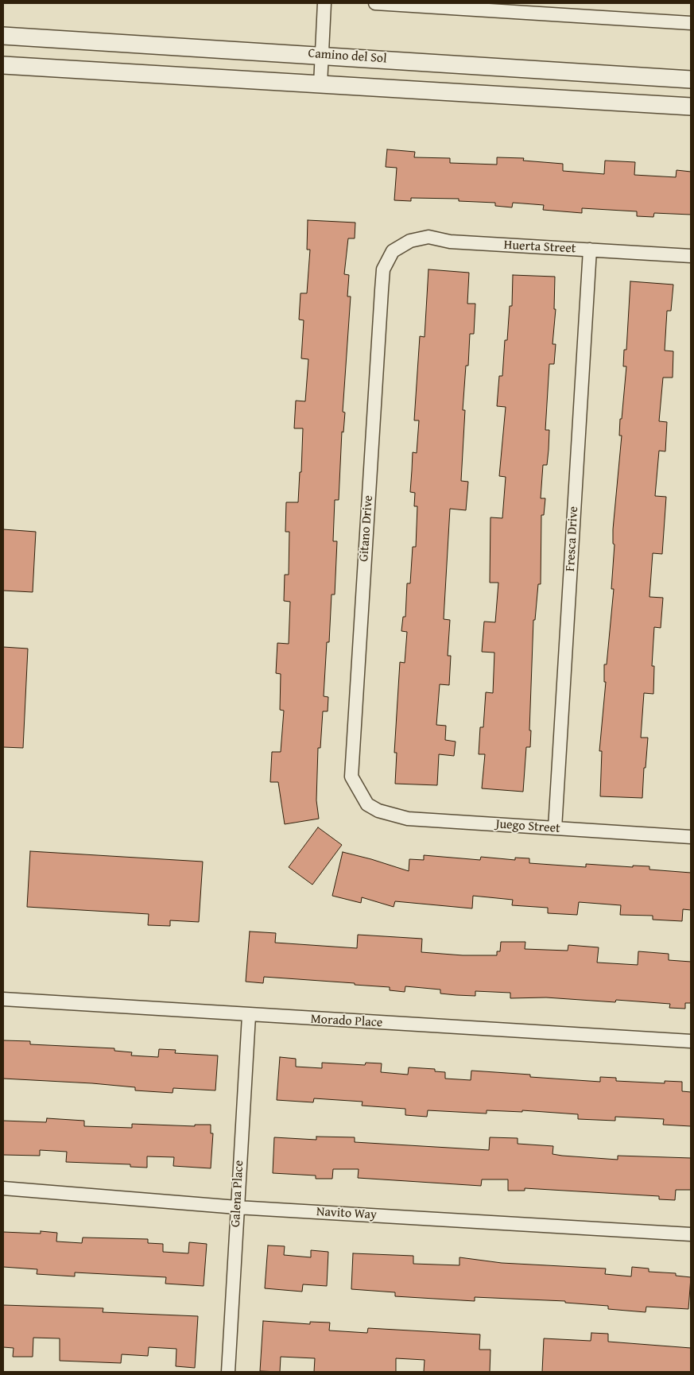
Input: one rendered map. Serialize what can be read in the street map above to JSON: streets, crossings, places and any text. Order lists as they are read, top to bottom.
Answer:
{
  "streets": {
    "street": [
      "Camino del Sol",
      "Huerta Street",
      "Gitano Drive",
      "Fresca Drive",
      "Juego Street",
      "Morado Place",
      "Galena Place",
      "Navito Way"
    ]
  },
  "crossings": [
    ["Huerta Street", "Gitano Drive"],
    ["Huerta Street", "Fresca Drive"],
    ["Gitano Drive", "Juego Street"],
    ["Fresca Drive", "Juego Street"],
    ["Morado Place", "Galena Place"],
    ["Galena Place", "Navito Way"]
  ]
}
